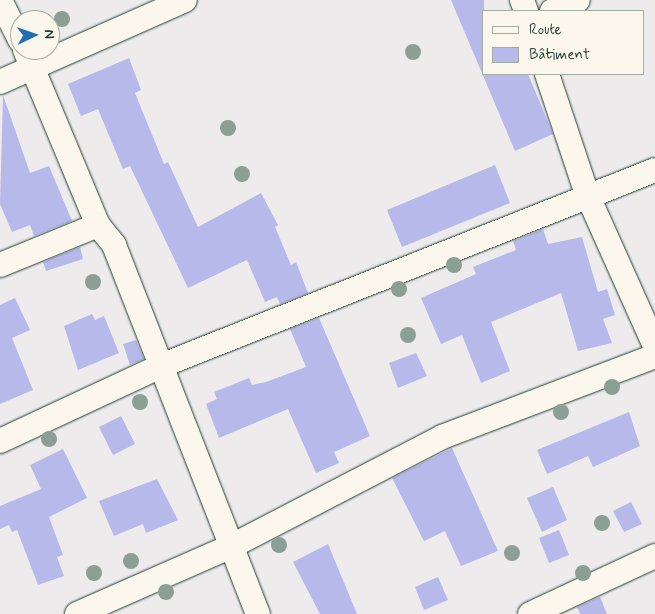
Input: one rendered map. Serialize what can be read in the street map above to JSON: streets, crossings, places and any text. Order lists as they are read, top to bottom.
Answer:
{
  "legend": ["Route", "Bâtiment"],
  "north": "right"
}
